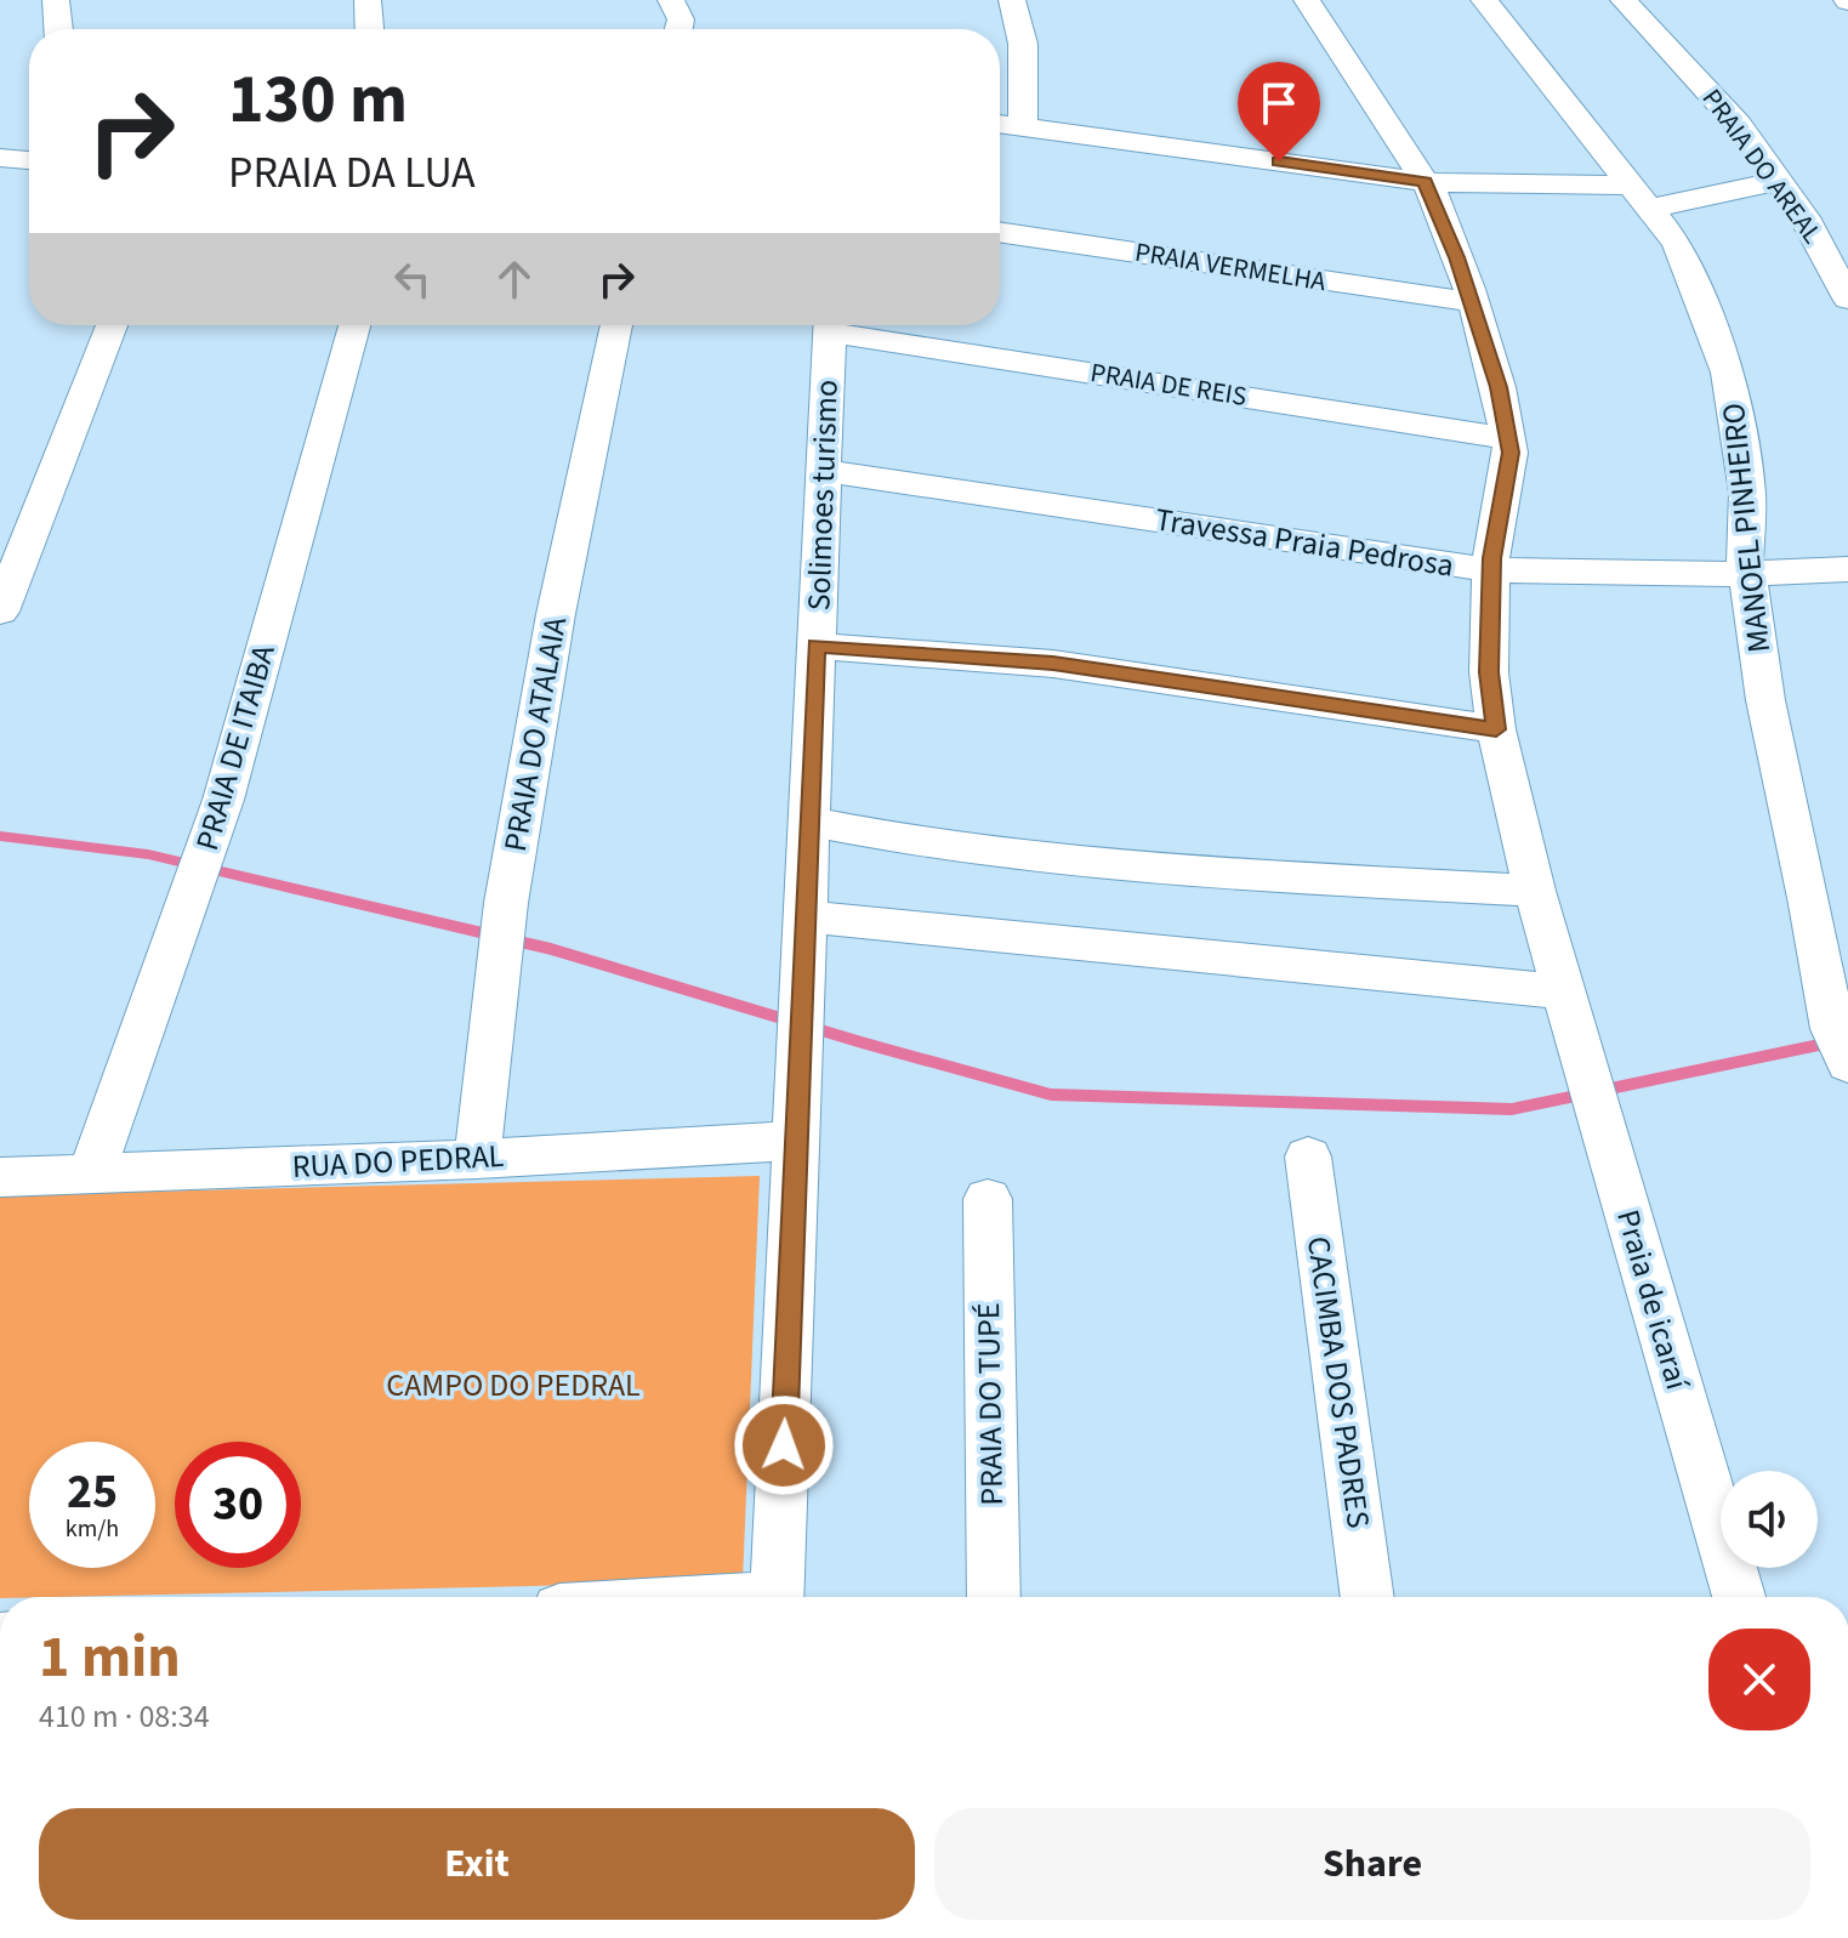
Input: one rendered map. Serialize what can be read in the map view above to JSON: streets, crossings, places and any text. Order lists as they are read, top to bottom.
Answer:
{
  "streets": {
    "street": [
      "PRAIA DO AREAL",
      "PRAIA VERMELHA",
      "PRAIA DE REIS",
      "Solimoes turismo",
      "MANOEL PINHEIRO",
      "Travessa Praia Pedrosa",
      "PRAIA DO ATALAIA",
      "PRAIA DE ITAIBA",
      "RUA DO PEDRAL",
      "Praia de icaraí",
      "CACIMBA DOS PADRES",
      "PRAIA DO TUPÉ"
    ]
  },
  "crossings": [
    ["PRAIA VERMELHA", "Praia de icaraí"],
    ["PRAIA DE REIS", "Praia de icaraí"],
    ["Solimoes turismo", "Travessa Praia Pedrosa"],
    ["Solimoes turismo", "RUA DO PEDRAL"],
    ["MANOEL PINHEIRO", "Travessa Praia Pedrosa"],
    ["Travessa Praia Pedrosa", "Praia de icaraí"],
    ["PRAIA DO ATALAIA", "RUA DO PEDRAL"],
    ["PRAIA DE ITAIBA", "RUA DO PEDRAL"]
  ],
  "parks": ["CAMPO DO PEDRAL"],
  "page": {
    "turn": ["130 m", "PRAIA DA LUA"],
    "speed": "25 km/h",
    "limit": "30",
    "heading": ["1 min", "410 m · 08:34"],
    "buttons": ["Exit", "Share"]
  }
}
